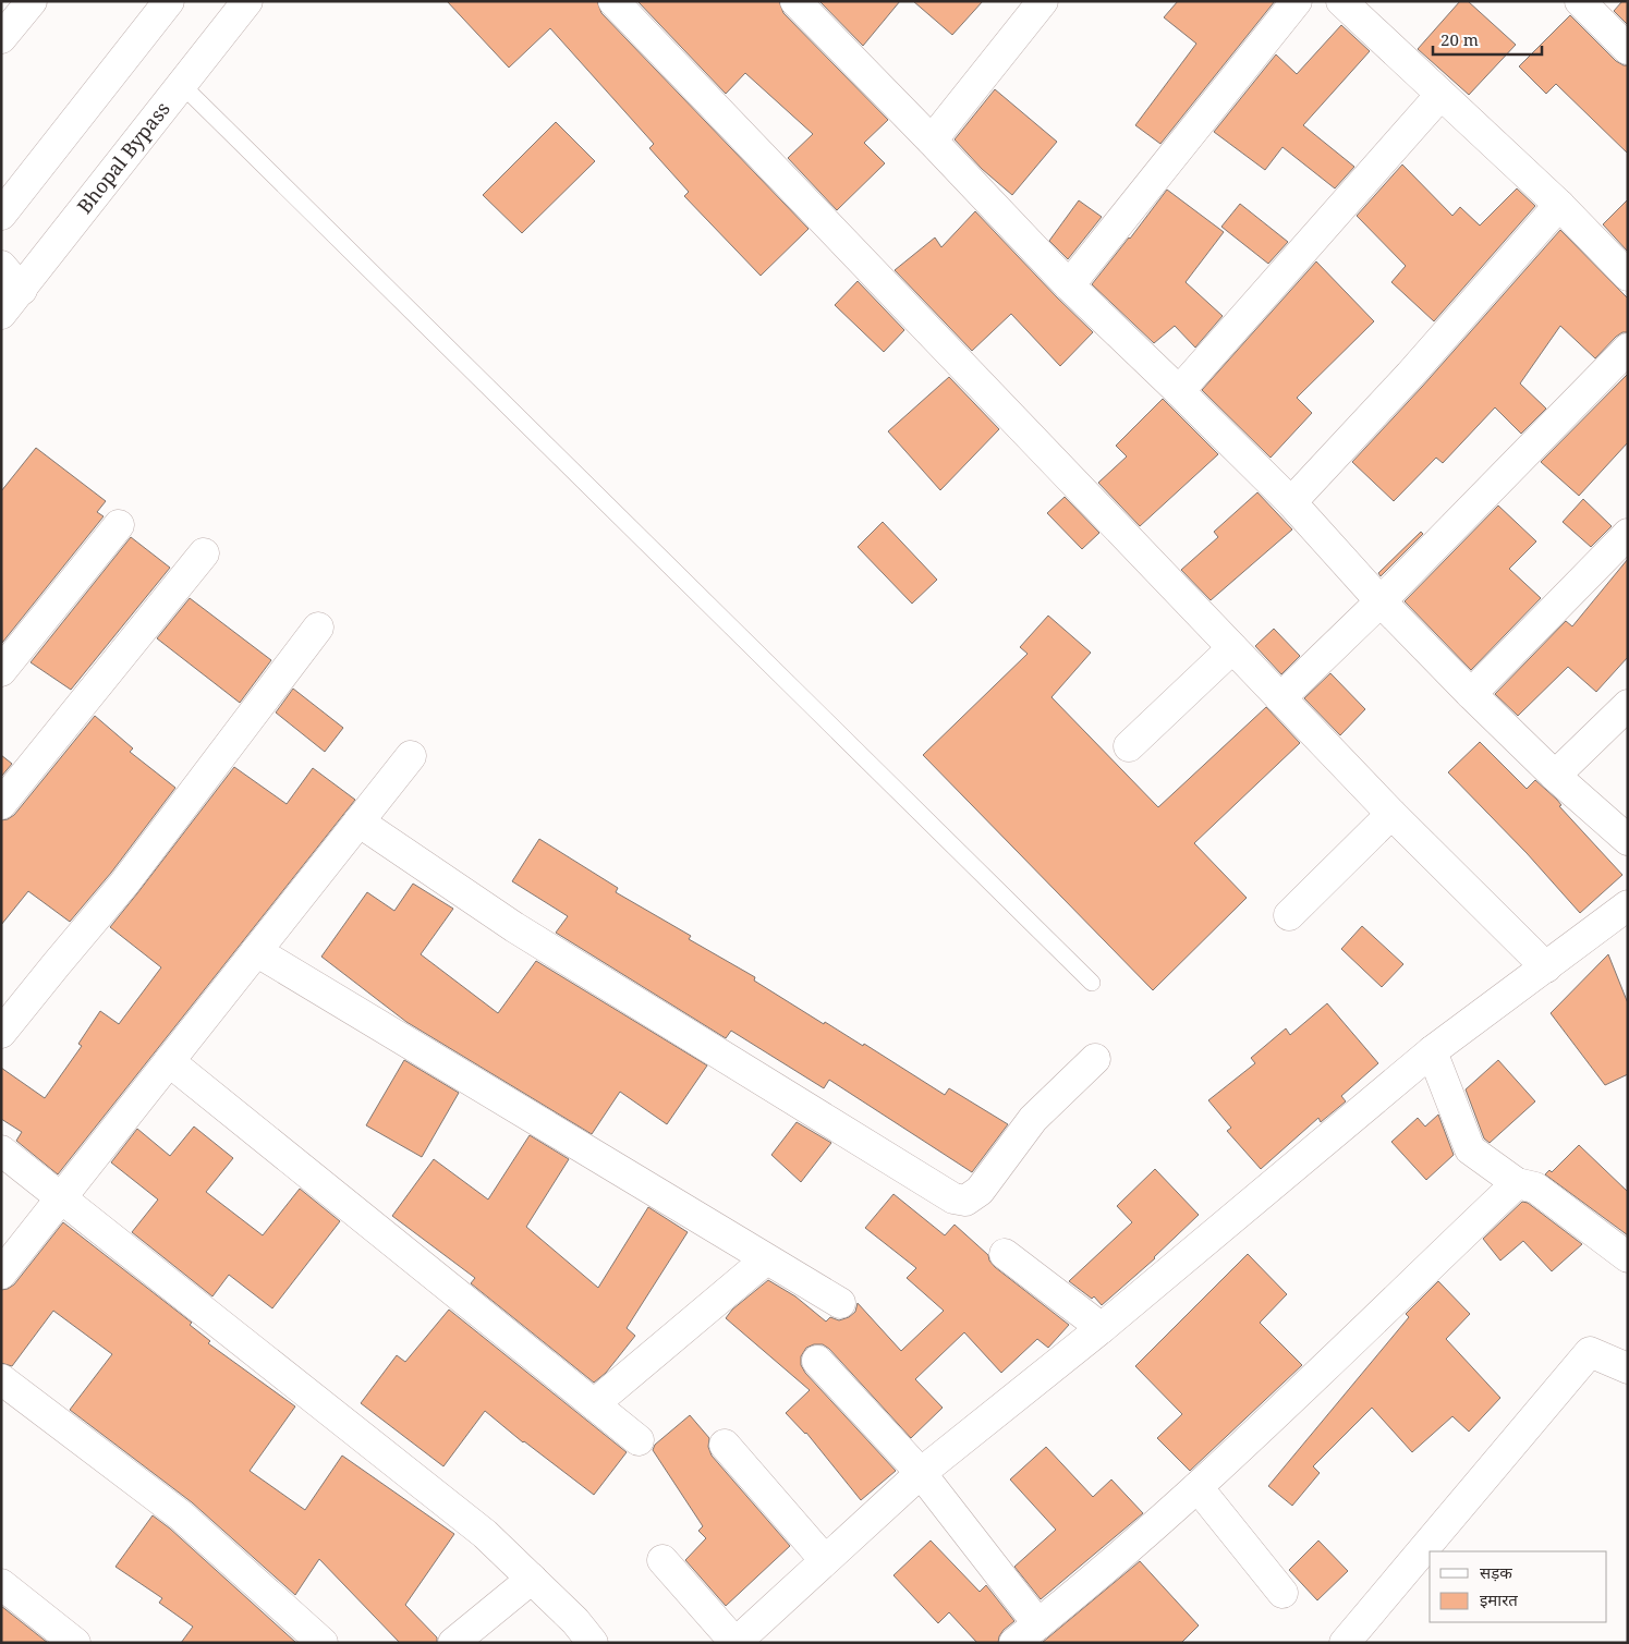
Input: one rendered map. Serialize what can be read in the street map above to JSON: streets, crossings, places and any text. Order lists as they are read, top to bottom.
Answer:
{
  "streets": {
    "street": ["Bhopal Bypass"]
  },
  "legend": ["सड़क", "इमारत"],
  "scale_bar": "20 m"
}
